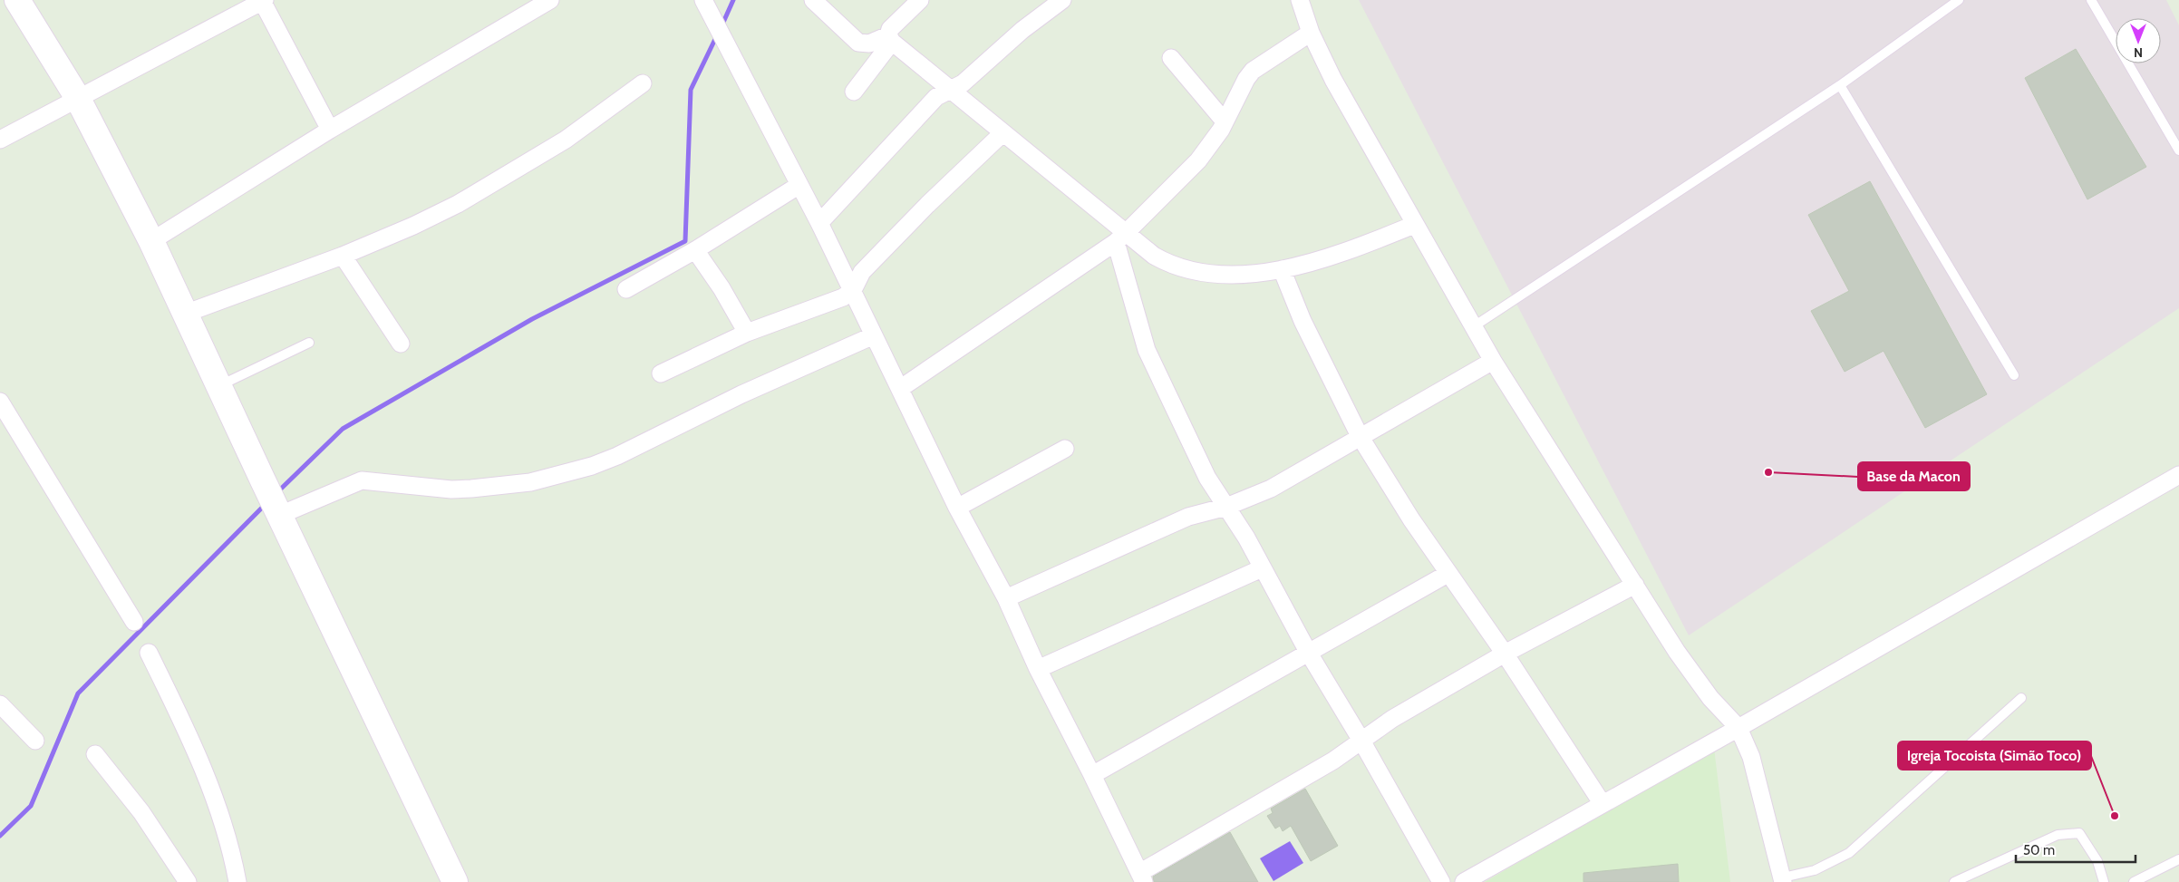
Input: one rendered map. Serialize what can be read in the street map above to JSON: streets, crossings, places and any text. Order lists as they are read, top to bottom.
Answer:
{
  "places": ["Base da Macon", "Igreja Tocoista (Simão Toco)"],
  "scale_bar": "50 m",
  "north": "bottom"
}
